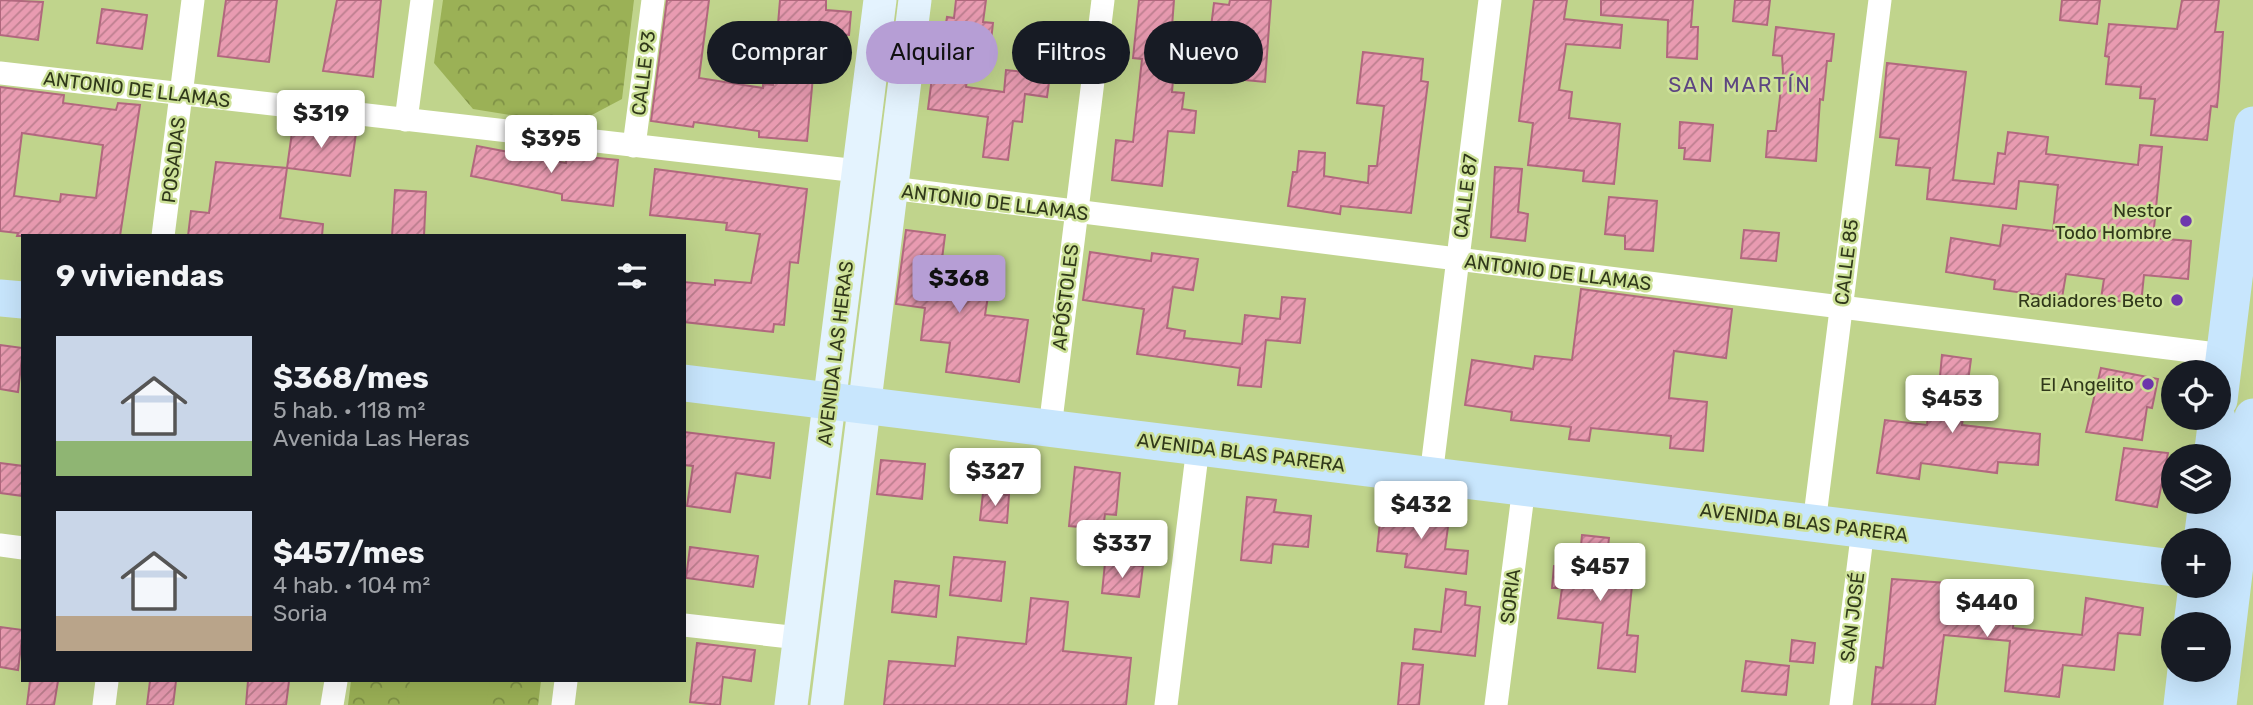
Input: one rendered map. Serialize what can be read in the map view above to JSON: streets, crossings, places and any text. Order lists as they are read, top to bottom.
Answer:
{
  "streets": {
    "main road": ["AVENIDA LAS HERAS", "AVENIDA BLAS PARERA"],
    "street": [
      "CALLE 93",
      "ANTONIO DE LLAMAS",
      "POSADAS",
      "CALLE 87",
      "CALLE 85",
      "APÓSTOLES",
      "SORIA",
      "SAN JOSÉ"
    ]
  },
  "crossings": [
    ["CALLE 93", "ANTONIO DE LLAMAS"],
    ["ANTONIO DE LLAMAS", "POSADAS"],
    ["ANTONIO DE LLAMAS", "CALLE 87"],
    ["ANTONIO DE LLAMAS", "CALLE 85"],
    ["ANTONIO DE LLAMAS", "APÓSTOLES"],
    ["ANTONIO DE LLAMAS", "AVENIDA LAS HERAS"],
    ["CALLE 87", "AVENIDA BLAS PARERA"],
    ["CALLE 85", "AVENIDA BLAS PARERA"],
    ["APÓSTOLES", "AVENIDA BLAS PARERA"],
    ["AVENIDA LAS HERAS", "AVENIDA BLAS PARERA"],
    ["AVENIDA BLAS PARERA", "SORIA"],
    ["AVENIDA BLAS PARERA", "SAN JOSÉ"]
  ],
  "districts": ["SAN MARTÍN"],
  "places": ["Nestor Todo Hombre", "Radiadores Beto", "El Angelito"],
  "page": {
    "chip": [
      "Comprar",
      "Alquilar",
      "Filtros",
      "Nuevo"
    ],
    "price": [
      "$319",
      "$395",
      "$368",
      "$453",
      "$327",
      "$432",
      "$337",
      "$457",
      "$440"
    ],
    "heading": "9 viviendas",
    "list": [
      {
        "name": "$368/mes",
        "note": "5 hab. · 118 m² · Avenida Las Heras"
      },
      {
        "name": "$457/mes",
        "note": "4 hab. · 104 m² · Soria"
      }
    ],
    "map_buttons": ["+", "−"]
  }
}
